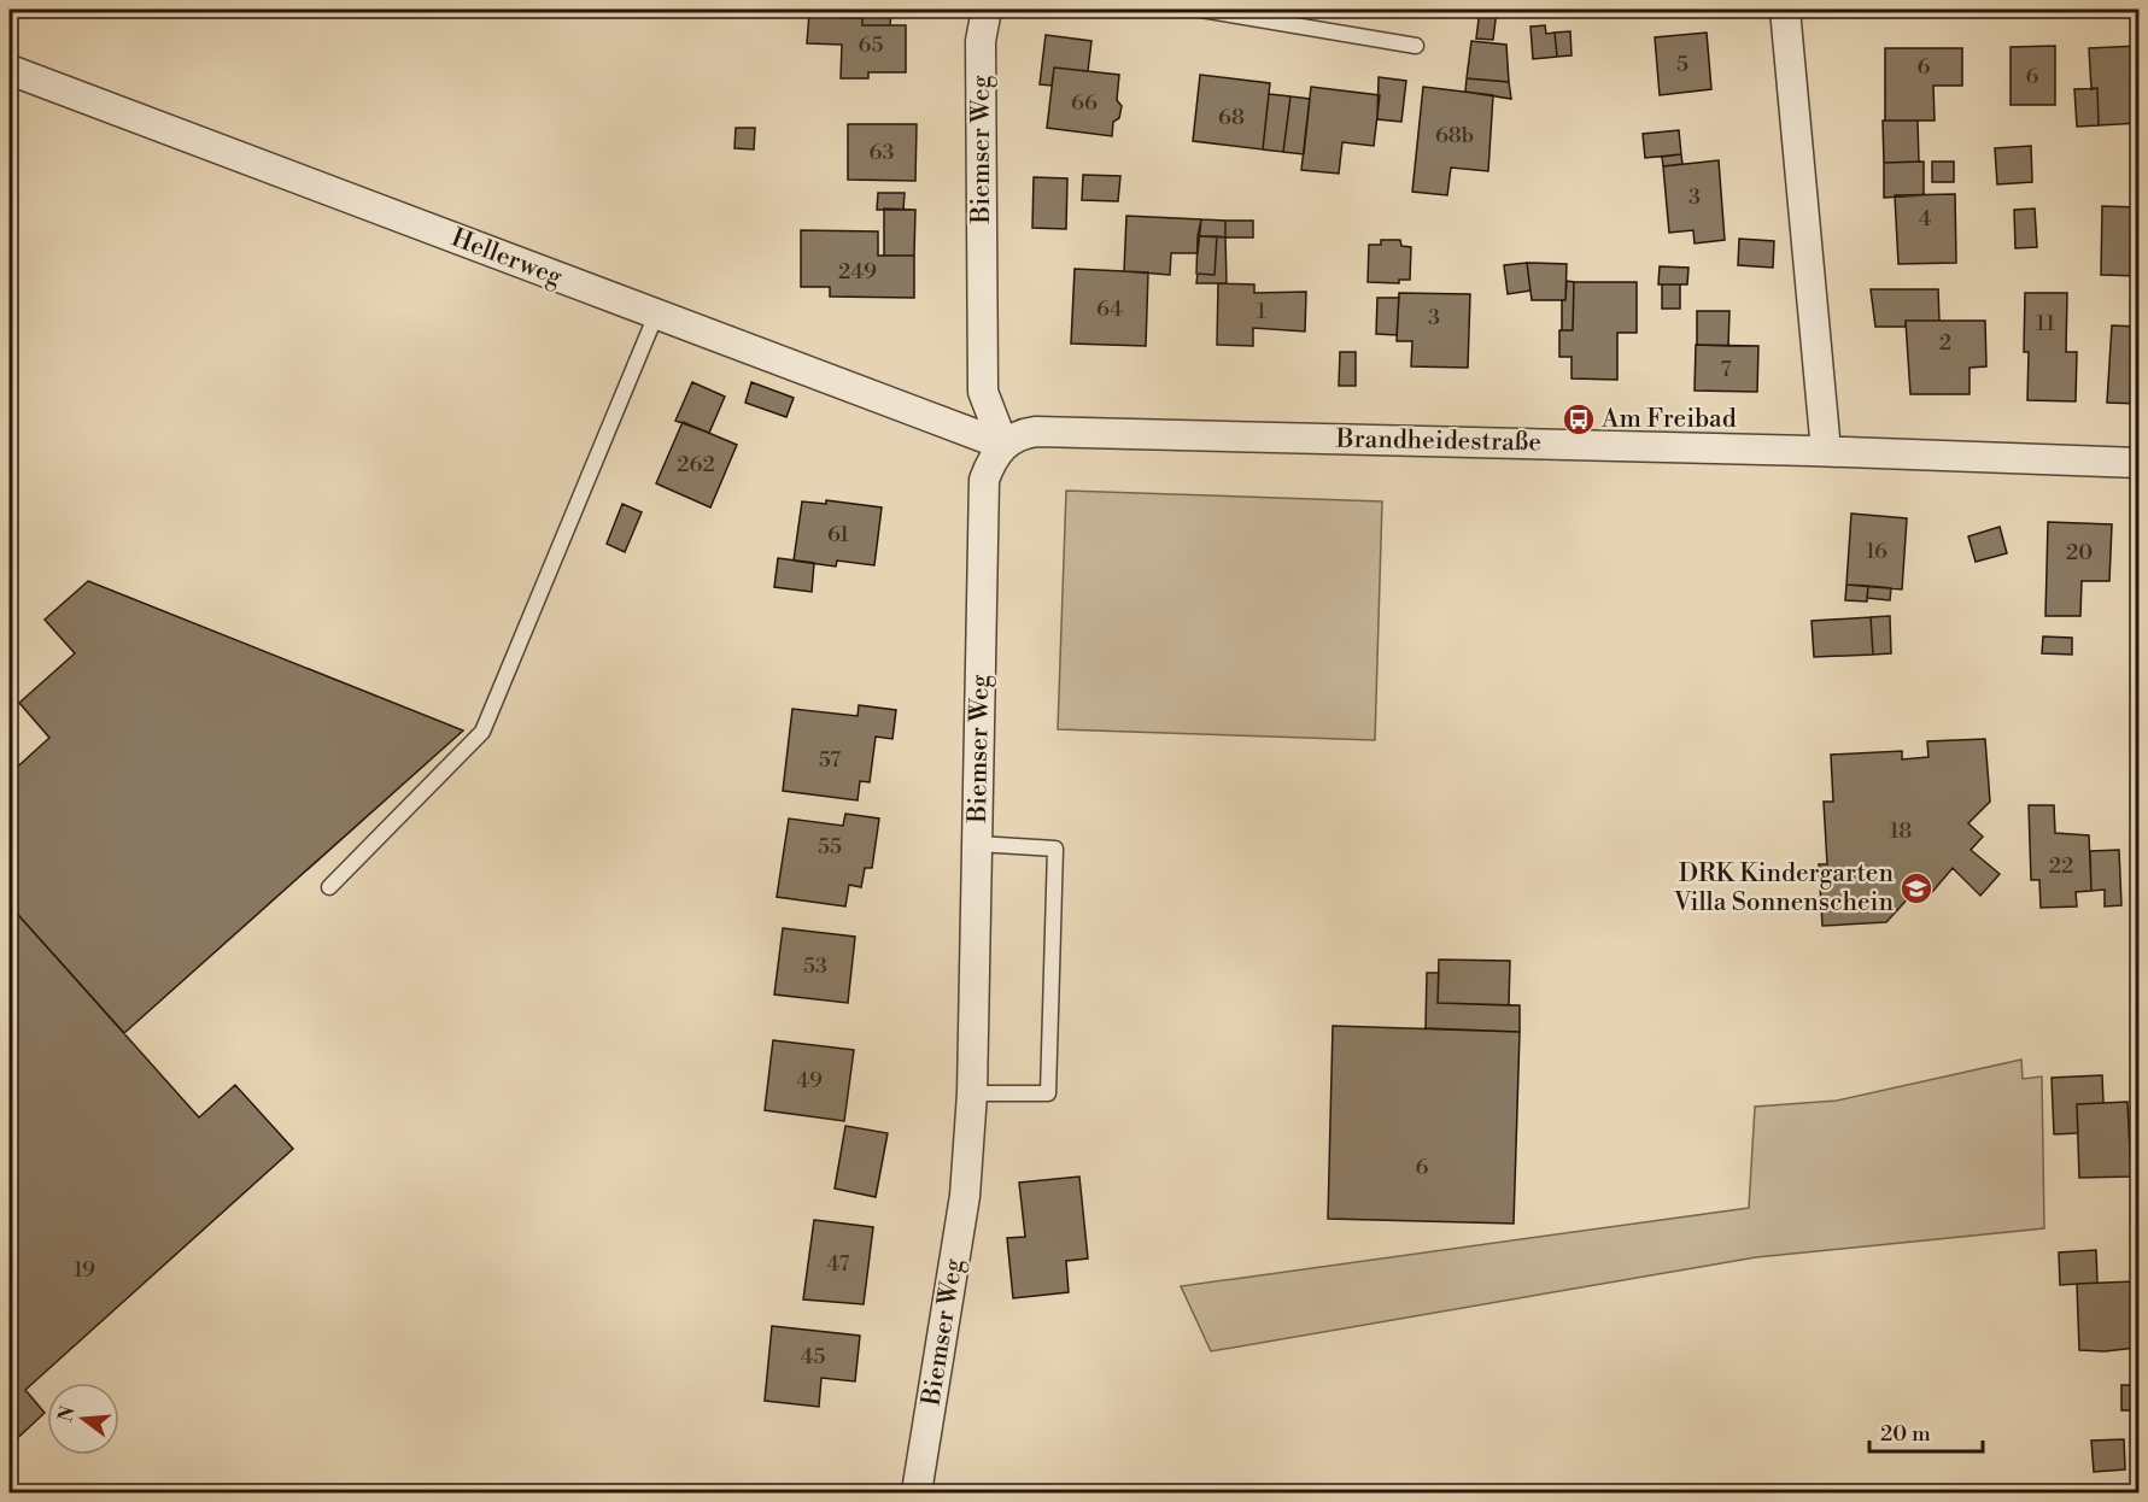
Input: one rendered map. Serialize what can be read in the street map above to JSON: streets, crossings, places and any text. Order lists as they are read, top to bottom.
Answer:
{
  "streets": {
    "street": ["Biemser Weg", "Hellerweg", "Brandheidestraße"]
  },
  "crossings": [
    ["Biemser Weg", "Hellerweg"],
    ["Biemser Weg", "Brandheidestraße"],
    ["Hellerweg", "Brandheidestraße"]
  ],
  "places": {
    "bus stop": ["Am Freibad"],
    "school or university": ["DRK Kindergarten Villa Sonnenschein"]
  },
  "house_numbers": [
    "65",
    "5",
    "6",
    "6",
    "66",
    "68",
    "68b",
    "63",
    "3",
    "4",
    "249",
    "64",
    "1",
    "3",
    "11",
    "2",
    "7",
    "262",
    "61",
    "16",
    "20",
    "57",
    "18",
    "55",
    "22",
    "53",
    "49",
    "6",
    "47",
    "19",
    "45"
  ],
  "scale_bar": "20 m",
  "north": "left"
}
